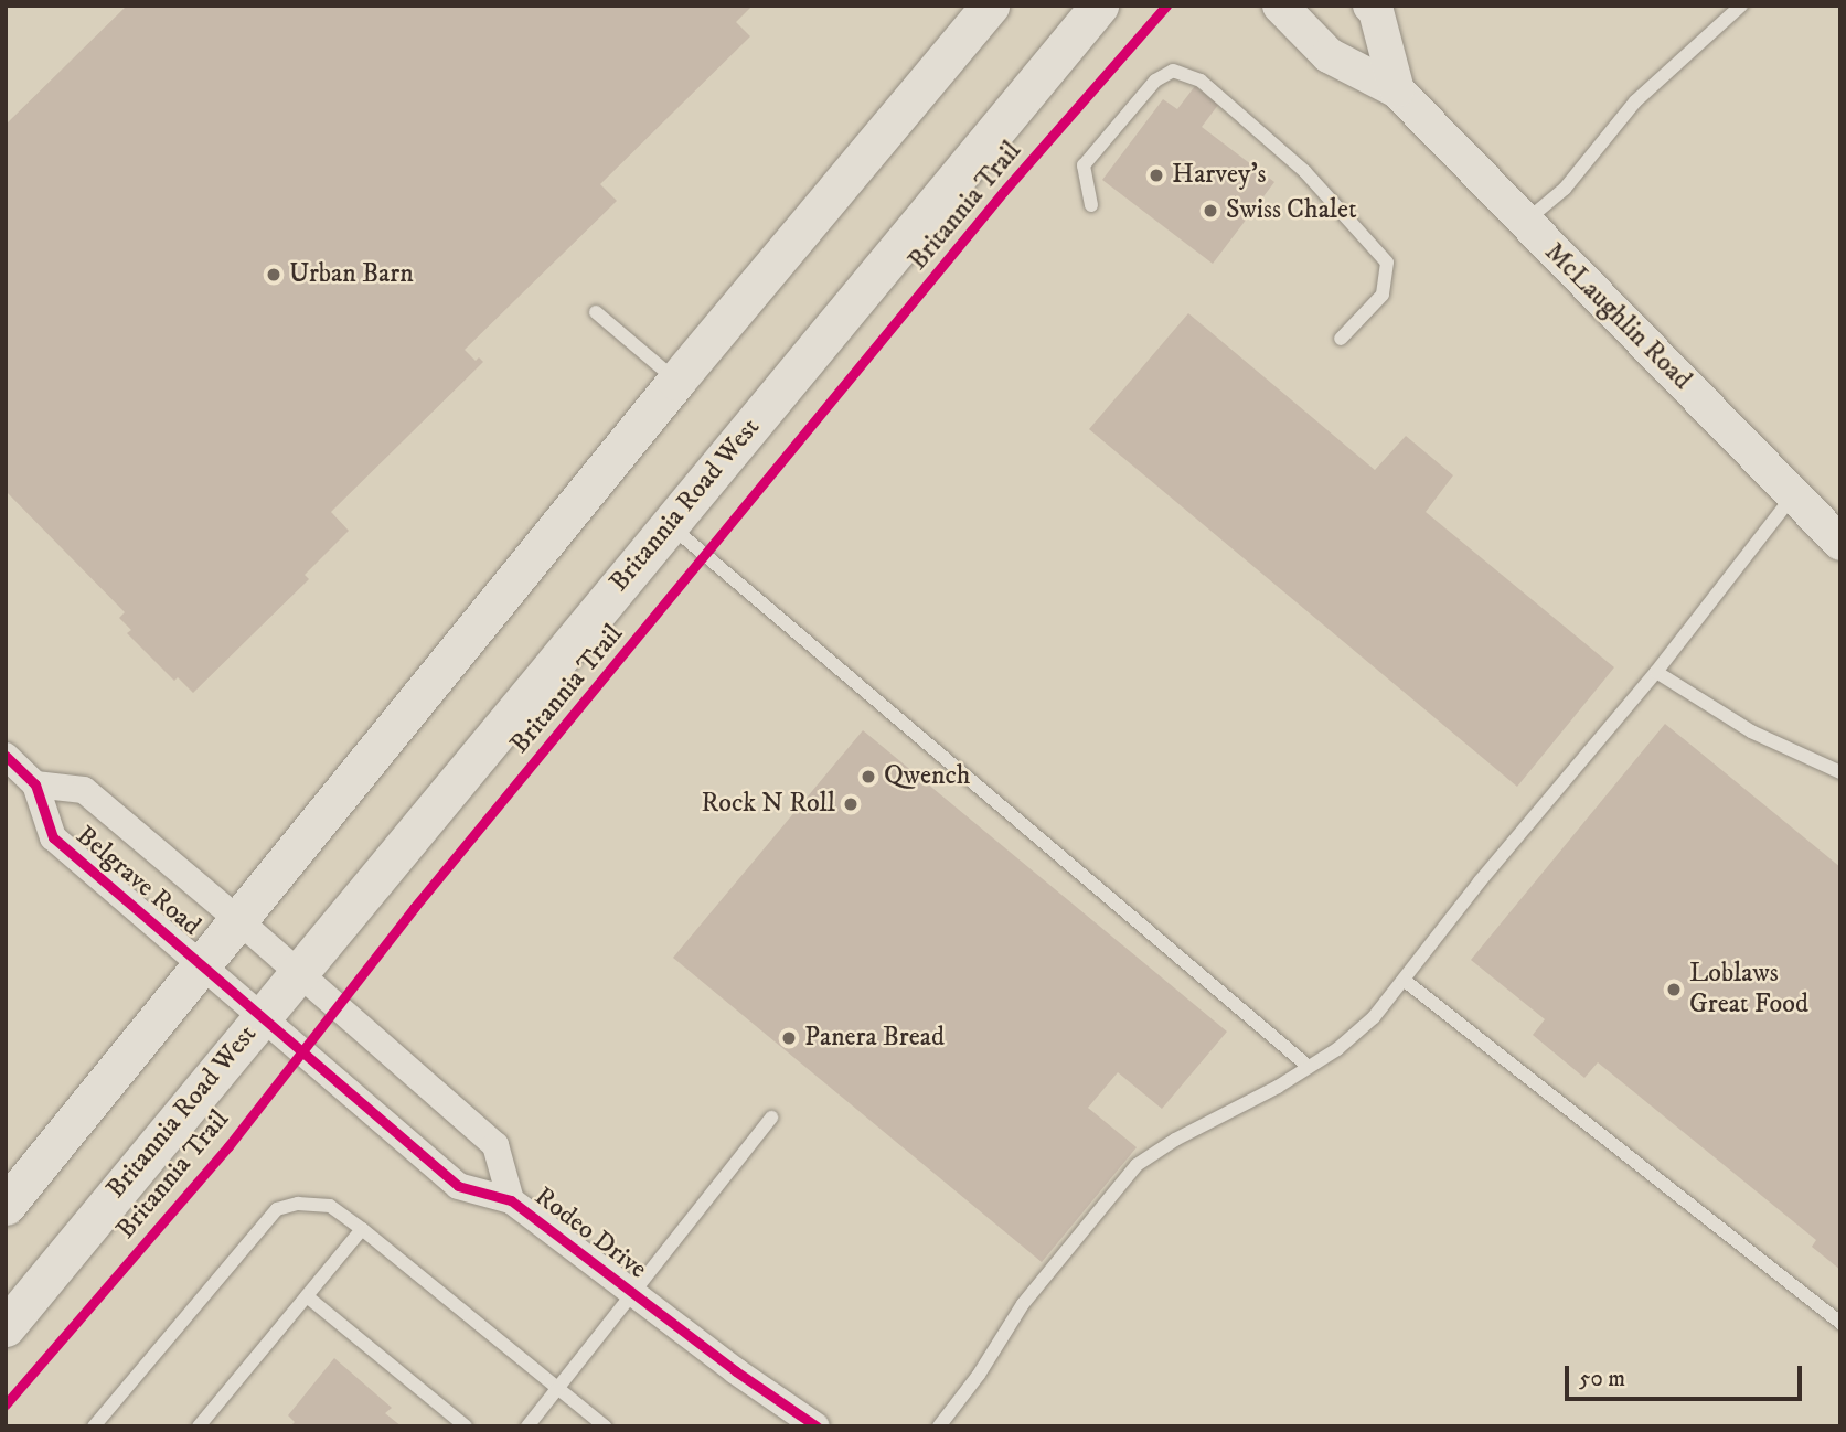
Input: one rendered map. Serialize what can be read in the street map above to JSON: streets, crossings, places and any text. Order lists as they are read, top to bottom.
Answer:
{
  "streets": {
    "main road": ["Britannia Road West"],
    "street": ["McLaughlin Road", "Belgrave Road", "Rodeo Drive"],
    "cycle path": ["Britannia Trail"]
  },
  "crossings": [
    ["Britannia Road West", "Belgrave Road"],
    ["Britannia Road West", "Rodeo Drive"],
    ["Belgrave Road", "Rodeo Drive"]
  ],
  "places": [
    "Harvey's",
    "Swiss Chalet",
    "Urban Barn",
    "Qwench",
    "Rock N Roll",
    "Loblaws Great Food",
    "Panera Bread"
  ],
  "scale_bar": "50 m"
}
